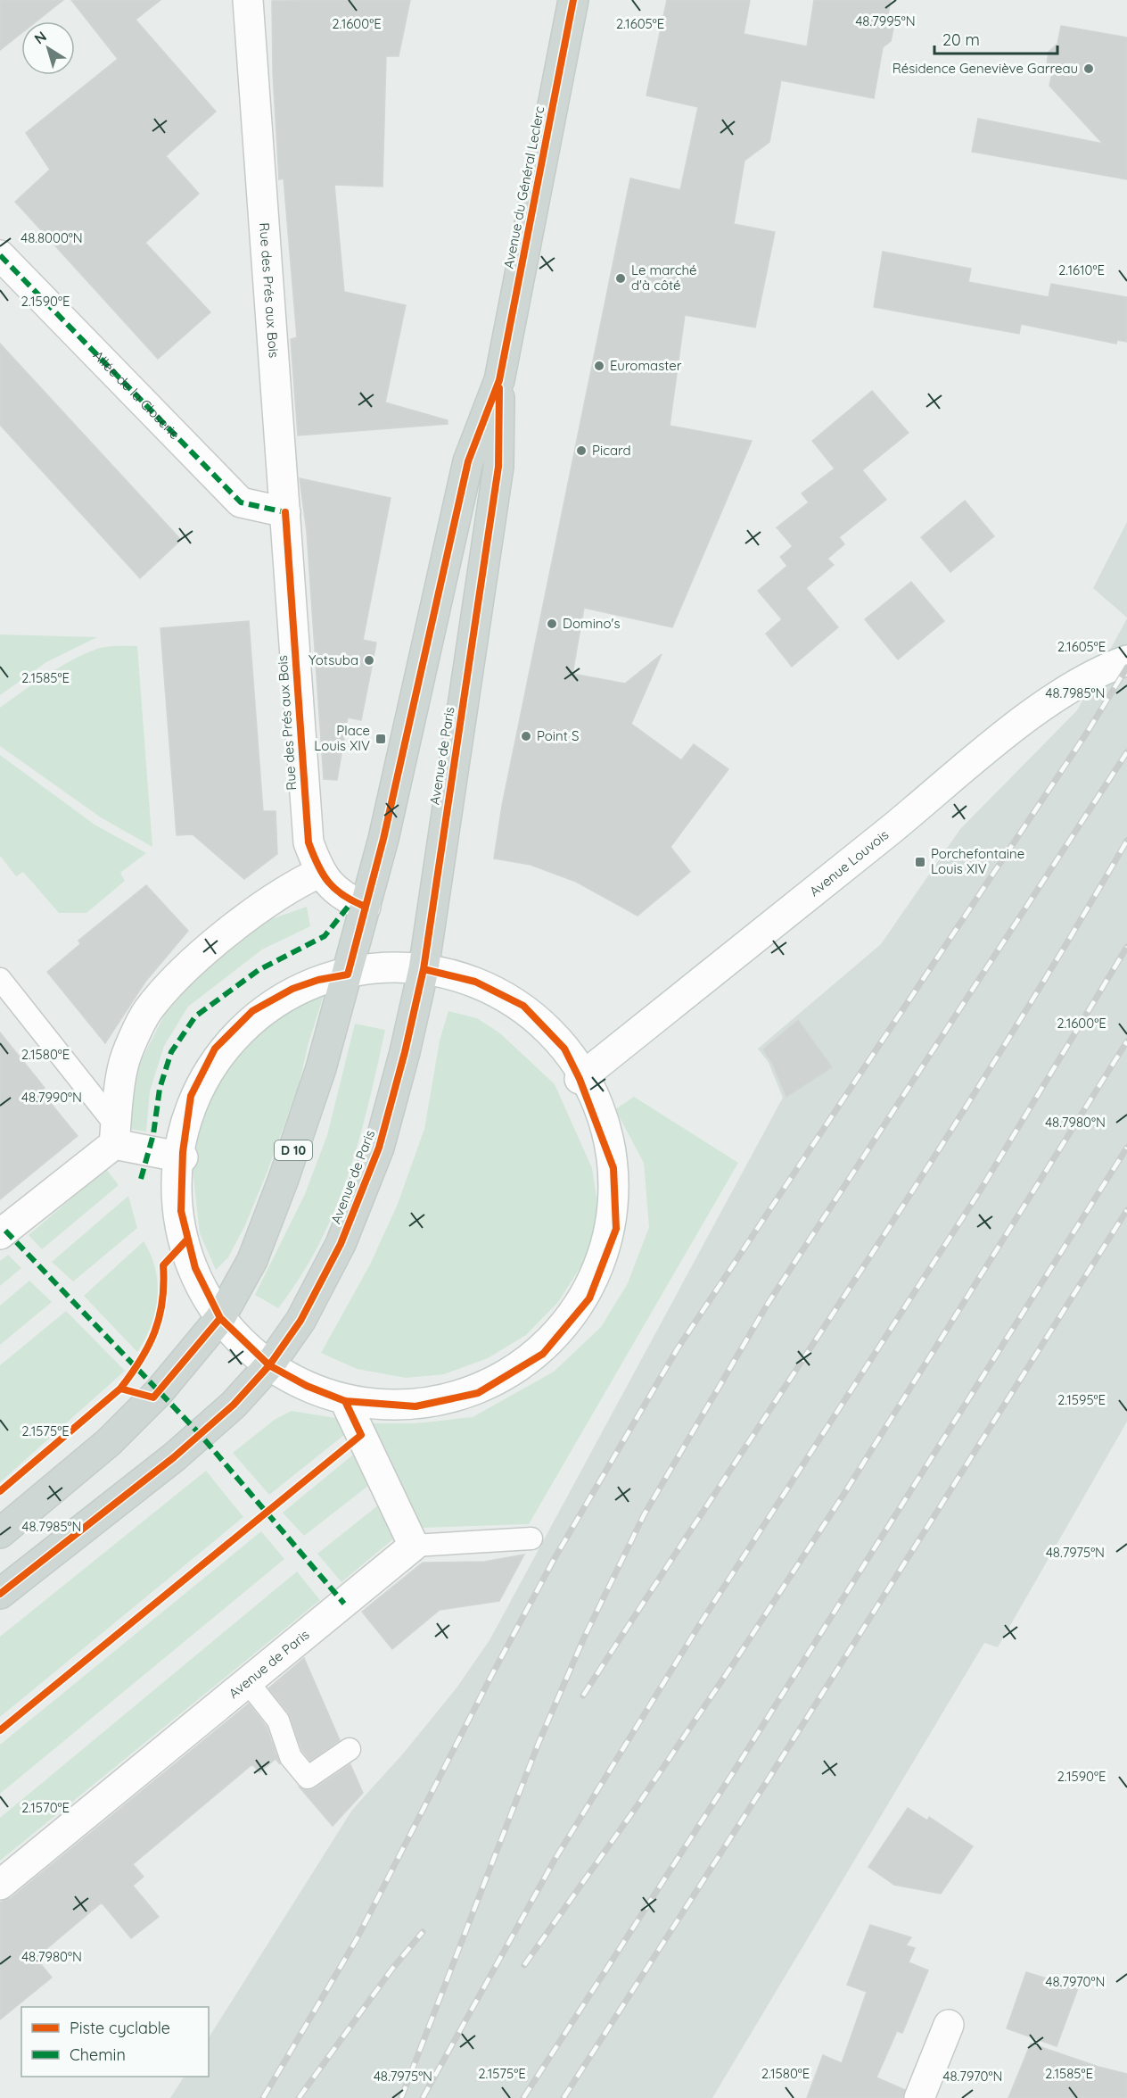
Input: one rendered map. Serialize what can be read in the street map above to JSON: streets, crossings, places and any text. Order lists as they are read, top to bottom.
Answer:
{
  "streets": {
    "main road": ["Avenue du Général Leclerc", "Avenue de Paris", "D 10"],
    "street": ["Rue des Prés aux Bois", "Allée de la Closerie", "Avenue Louvois"]
  },
  "crossings": [
    ["Avenue du Général Leclerc", "Avenue de Paris"],
    ["Avenue du Général Leclerc", "D 10"],
    ["Rue des Prés aux Bois", "Allée de la Closerie"],
    ["Rue des Prés aux Bois", "D 10"],
    ["Avenue de Paris", "D 10"]
  ],
  "places": {
    "other": [
      "Résidence Geneviève Garreau",
      "Le marché d'à côté",
      "Euromaster",
      "Picard",
      "Domino's",
      "Yotsuba",
      "Point S"
    ],
    "transit": ["Place Louis XIV", "Porchefontaine Louis XIV"]
  },
  "legend": ["Piste cyclable", "Chemin"],
  "scale_bar": "20 m",
  "north": "top left",
  "coordinates": [
    "48.7995°N",
    "2.1600°E",
    "2.1605°E",
    "48.8000°N",
    "2.1610°E",
    "2.1590°E",
    "2.1585°E",
    "48.7985°N",
    "2.1580°E",
    "48.7990°N",
    "48.7980°N",
    "2.1595°E",
    "2.1575°E",
    "48.7975°N",
    "2.1570°E",
    "48.7970°N"
  ]
}
